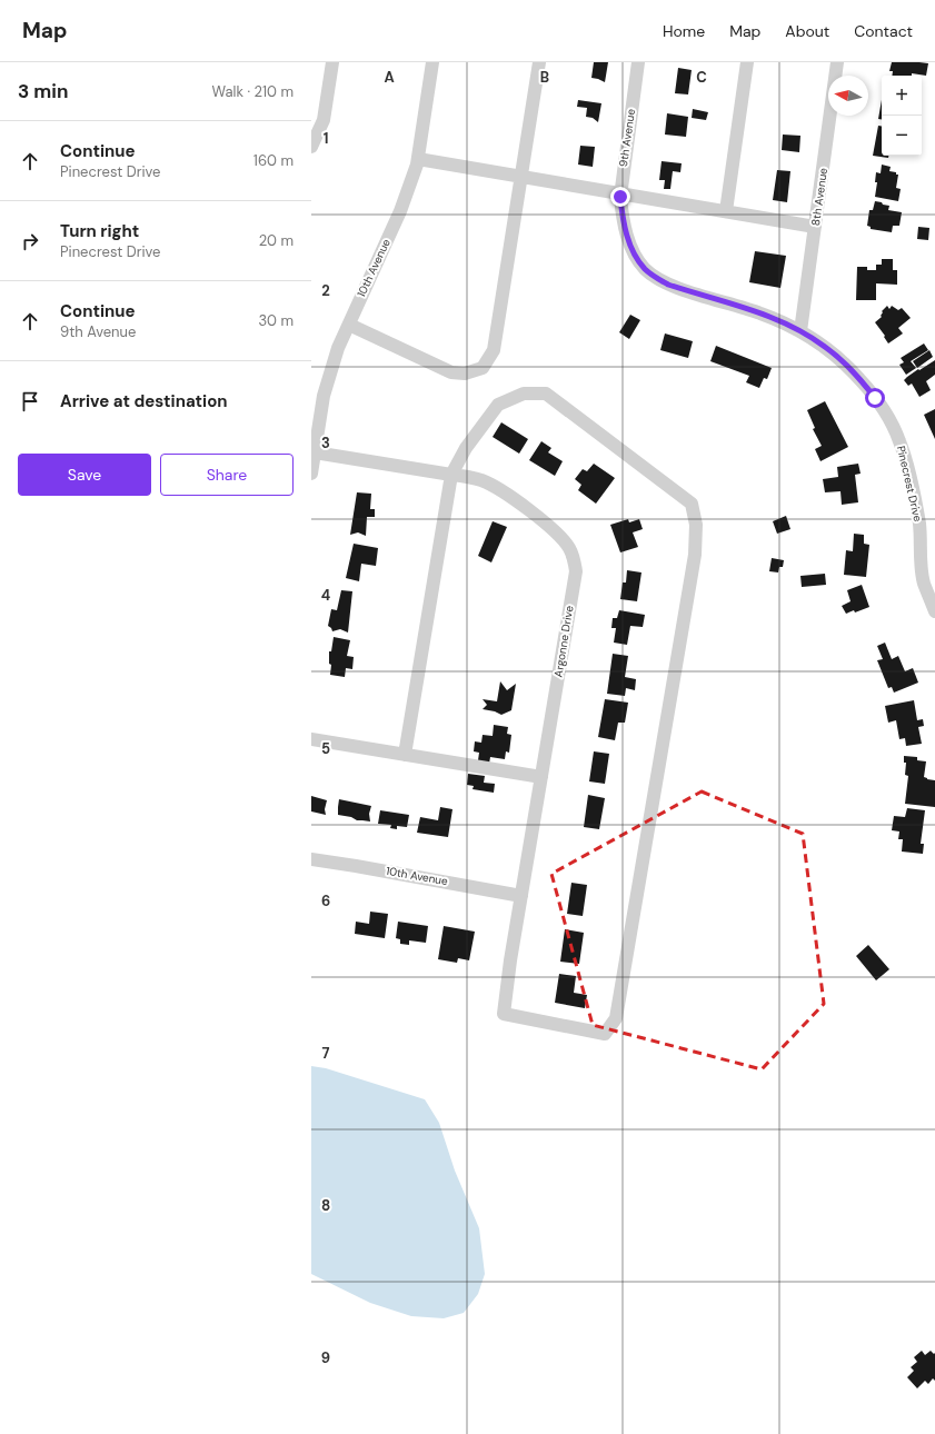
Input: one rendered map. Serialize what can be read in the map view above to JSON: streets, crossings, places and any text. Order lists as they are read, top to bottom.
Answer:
{
  "streets": {
    "street": [
      "9th Avenue",
      "8th Avenue",
      "10th Avenue",
      "Pinecrest Drive",
      "Argonne Drive"
    ]
  },
  "crossings": [
    ["9th Avenue", "Pinecrest Drive"],
    ["8th Avenue", "Pinecrest Drive"],
    ["10th Avenue", "Argonne Drive"]
  ],
  "north": "left",
  "page": {
    "header": "Map",
    "nav": [
      "Home",
      "Map",
      "About",
      "Contact"
    ],
    "heading": ["3 min", "Walk · 210 m"],
    "map_buttons": ["+", "−"],
    "list": [
      ["Continue", "Pinecrest Drive", "160 m"],
      ["Turn right", "Pinecrest Drive", "20 m"],
      ["Continue", "9th Avenue", "30 m"],
      "Arrive at destination"
    ],
    "buttons": ["Save", "Share"]
  },
  "grid": {
    "columns": ["A", "B", "C"],
    "rows": [
      "1",
      "2",
      "3",
      "4",
      "5",
      "6",
      "7",
      "8",
      "9"
    ]
  }
}
